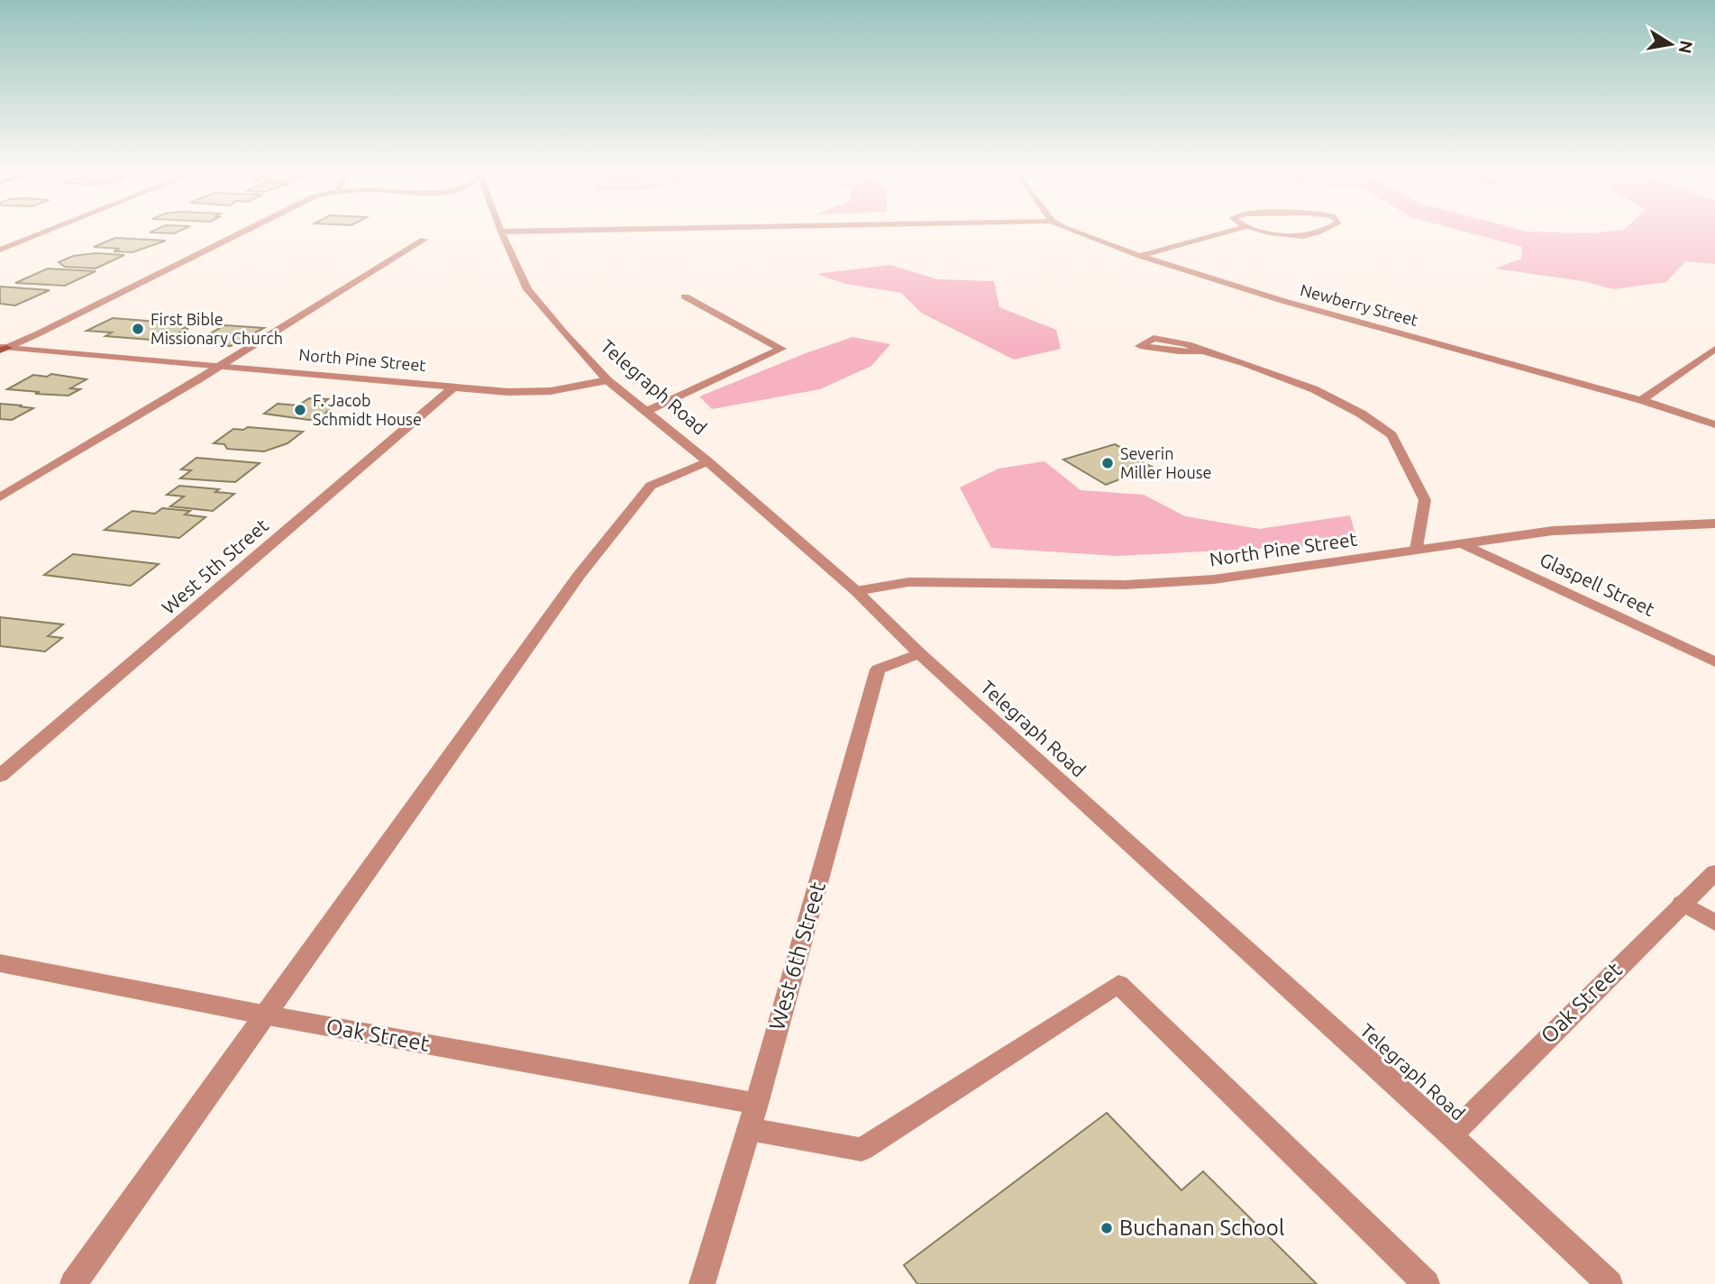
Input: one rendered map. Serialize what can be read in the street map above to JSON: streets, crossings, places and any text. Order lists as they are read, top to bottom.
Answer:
{
  "streets": {
    "street": [
      "Newberry Street",
      "North Pine Street",
      "Telegraph Road",
      "West 5th Street",
      "Glaspell Street",
      "West 6th Street",
      "Oak Street"
    ]
  },
  "crossings": [
    ["North Pine Street", "Telegraph Road"],
    ["North Pine Street", "West 5th Street"],
    ["North Pine Street", "Glaspell Street"],
    ["Telegraph Road", "West 6th Street"],
    ["Telegraph Road", "Oak Street"],
    ["West 6th Street", "Oak Street"]
  ],
  "places": [
    "First Bible Missionary Church",
    "F. Jacob Schmidt House",
    "Severin Miller House",
    "Buchanan School"
  ],
  "north": "right"
}
